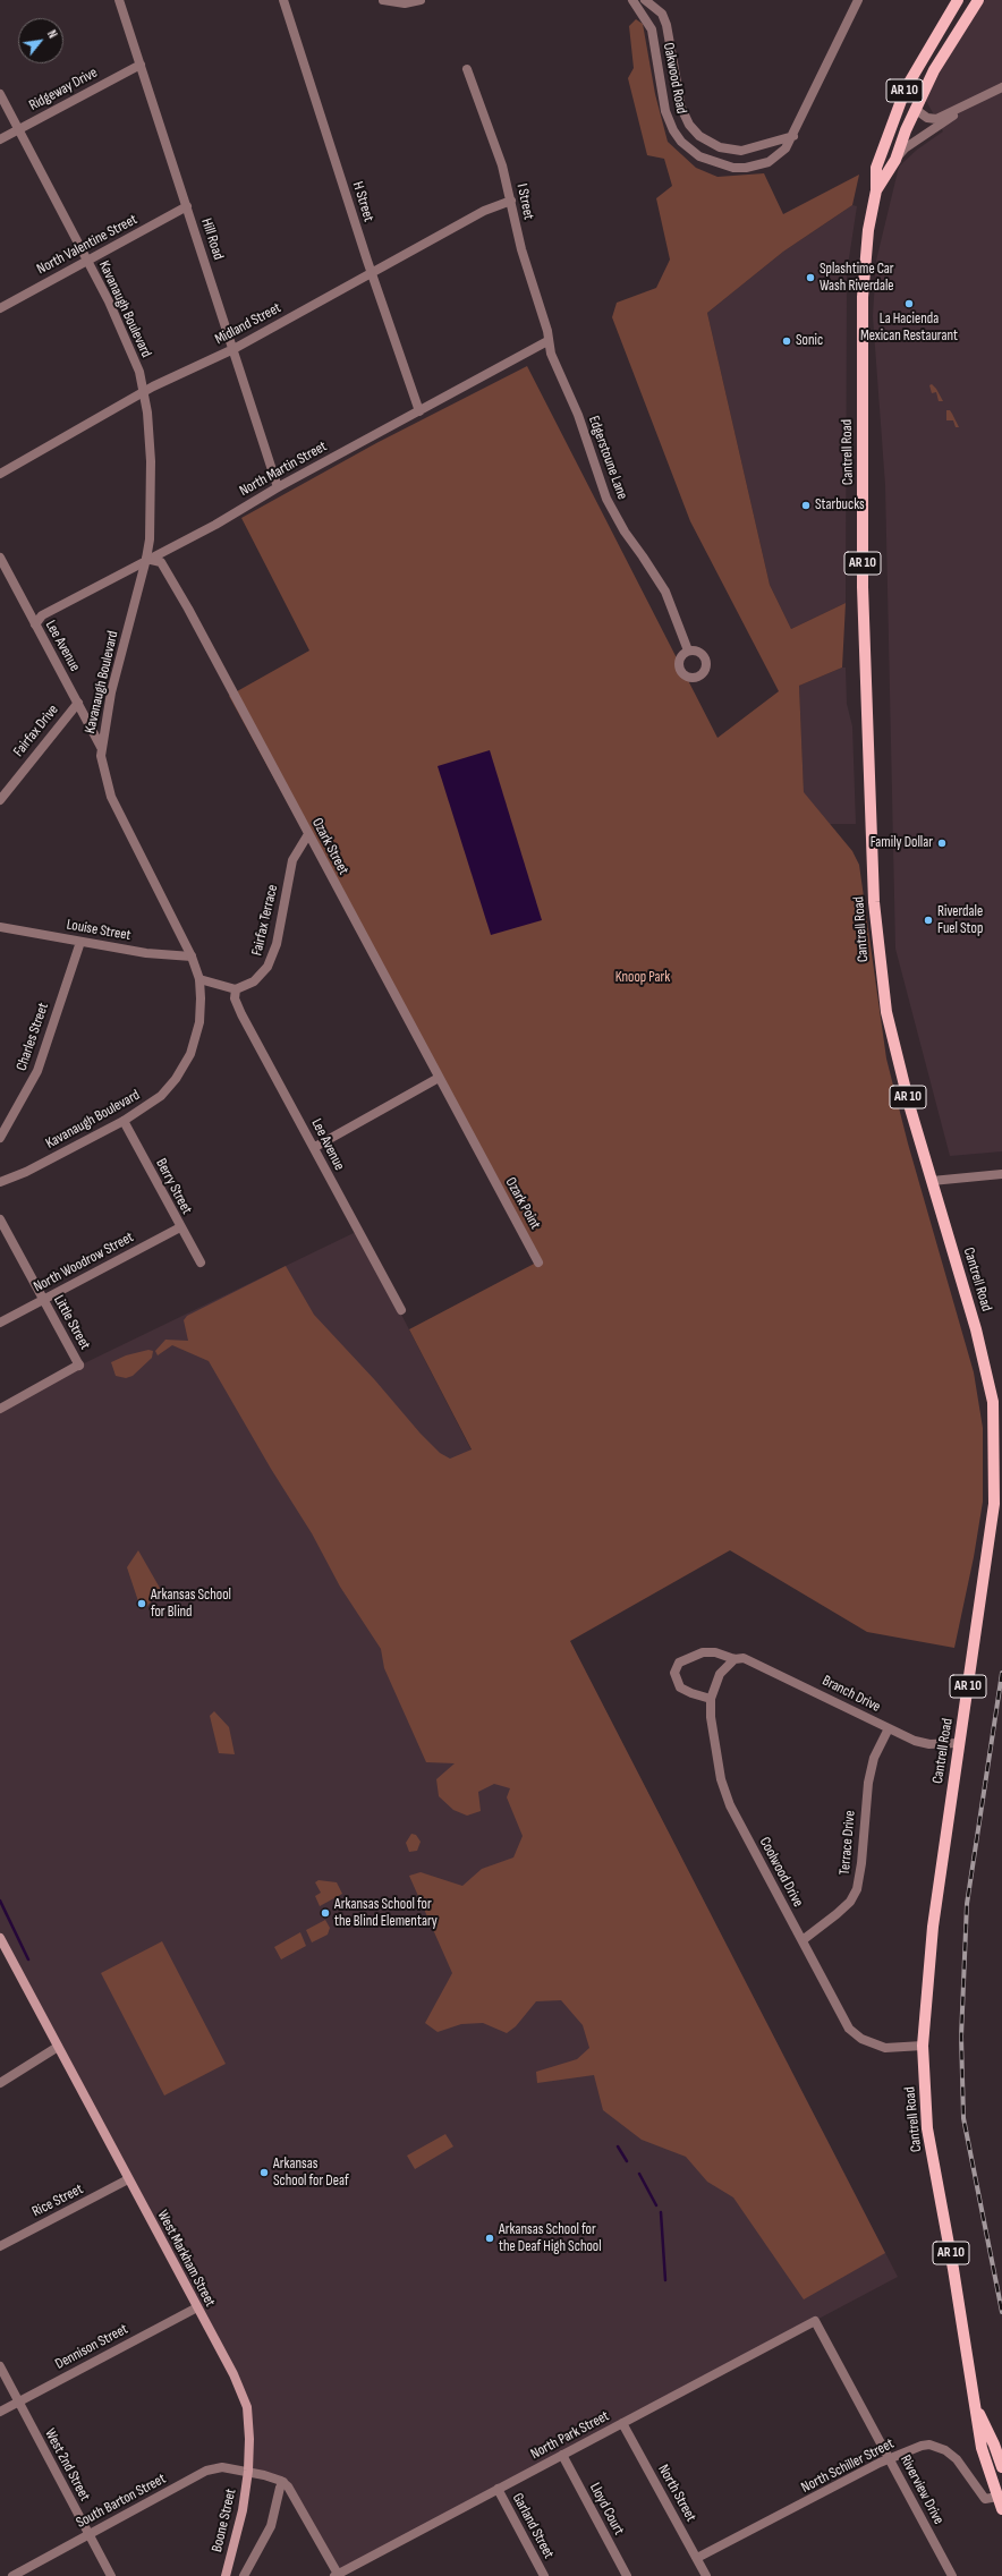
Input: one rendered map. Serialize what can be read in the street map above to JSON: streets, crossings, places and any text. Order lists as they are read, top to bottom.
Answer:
{
  "streets": {
    "main road": [
      "AR 10",
      "Cantrell Road",
      "West Markham Street",
      "Boone Street"
    ],
    "street": [
      "Oakwood Road",
      "Ridgeway Drive",
      "H Street",
      "I Street",
      "Hill Road",
      "North Valentine Street",
      "Kavanaugh Boulevard",
      "Midland Street",
      "Edgerstoune Lane",
      "North Martin Street",
      "Lee Avenue",
      "Fairfax Drive",
      "Ozark Street",
      "Fairfax Terrace",
      "Louise Street",
      "Charles Street",
      "Berry Street",
      "Ozark Point",
      "North Woodrow Street",
      "Little Street",
      "Branch Drive",
      "Terrace Drive",
      "Coolwood Drive",
      "Rice Street",
      "Dennison Street",
      "North Park Street",
      "West 2nd Street",
      "North Schiller Street",
      "Riverview Drive",
      "North Street",
      "South Barton Street",
      "Lloyd Court",
      "Garland Street"
    ]
  },
  "crossings": [
    ["Ridgeway Drive", "Hill Road"],
    ["Ridgeway Drive", "Kavanaugh Boulevard"],
    ["H Street", "Midland Street"],
    ["H Street", "North Martin Street"],
    ["I Street", "Midland Street"],
    ["I Street", "Edgerstoune Lane"],
    ["I Street", "North Martin Street"],
    ["Hill Road", "North Valentine Street"],
    ["Hill Road", "Midland Street"],
    ["Hill Road", "North Martin Street"],
    ["North Valentine Street", "Kavanaugh Boulevard"],
    ["Kavanaugh Boulevard", "Midland Street"],
    ["Kavanaugh Boulevard", "North Martin Street"],
    ["Kavanaugh Boulevard", "Lee Avenue"],
    ["Kavanaugh Boulevard", "Ozark Street"],
    ["Kavanaugh Boulevard", "Louise Street"],
    ["Kavanaugh Boulevard", "Berry Street"],
    ["Cantrell Road", "Branch Drive"],
    ["Cantrell Road", "Coolwood Drive"],
    ["Cantrell Road", "North Schiller Street"],
    ["Edgerstoune Lane", "North Martin Street"],
    ["North Martin Street", "Lee Avenue"],
    ["North Martin Street", "Ozark Street"],
    ["Lee Avenue", "Fairfax Drive"],
    ["Lee Avenue", "Fairfax Terrace"],
    ["Ozark Street", "Fairfax Terrace"],
    ["Ozark Street", "Ozark Point"],
    ["Louise Street", "Charles Street"],
    ["Berry Street", "North Woodrow Street"],
    ["North Woodrow Street", "Little Street"],
    ["Branch Drive", "Terrace Drive"],
    ["Branch Drive", "Coolwood Drive"],
    ["Terrace Drive", "Coolwood Drive"],
    ["Rice Street", "West Markham Street"],
    ["West Markham Street", "Dennison Street"],
    ["West Markham Street", "South Barton Street"],
    ["West Markham Street", "Boone Street"],
    ["Dennison Street", "West 2nd Street"],
    ["North Park Street", "Riverview Drive"],
    ["North Park Street", "North Street"],
    ["North Park Street", "Lloyd Court"],
    ["North Park Street", "Garland Street"],
    ["West 2nd Street", "South Barton Street"],
    ["North Schiller Street", "Riverview Drive"],
    ["North Schiller Street", "North Street"],
    ["South Barton Street", "Boone Street"]
  ],
  "parks": ["Knoop Park"],
  "places": [
    "Splashtime Car Wash Riverdale",
    "La Hacienda Mexican Restaurant",
    "Sonic",
    "Starbucks",
    "Family Dollar",
    "Riverdale Fuel Stop",
    "Arkansas School for Blind",
    "Arkansas School for the Blind Elementary",
    "Arkansas School for Deaf",
    "Arkansas School for the Deaf High School"
  ],
  "north": "top right"
}
